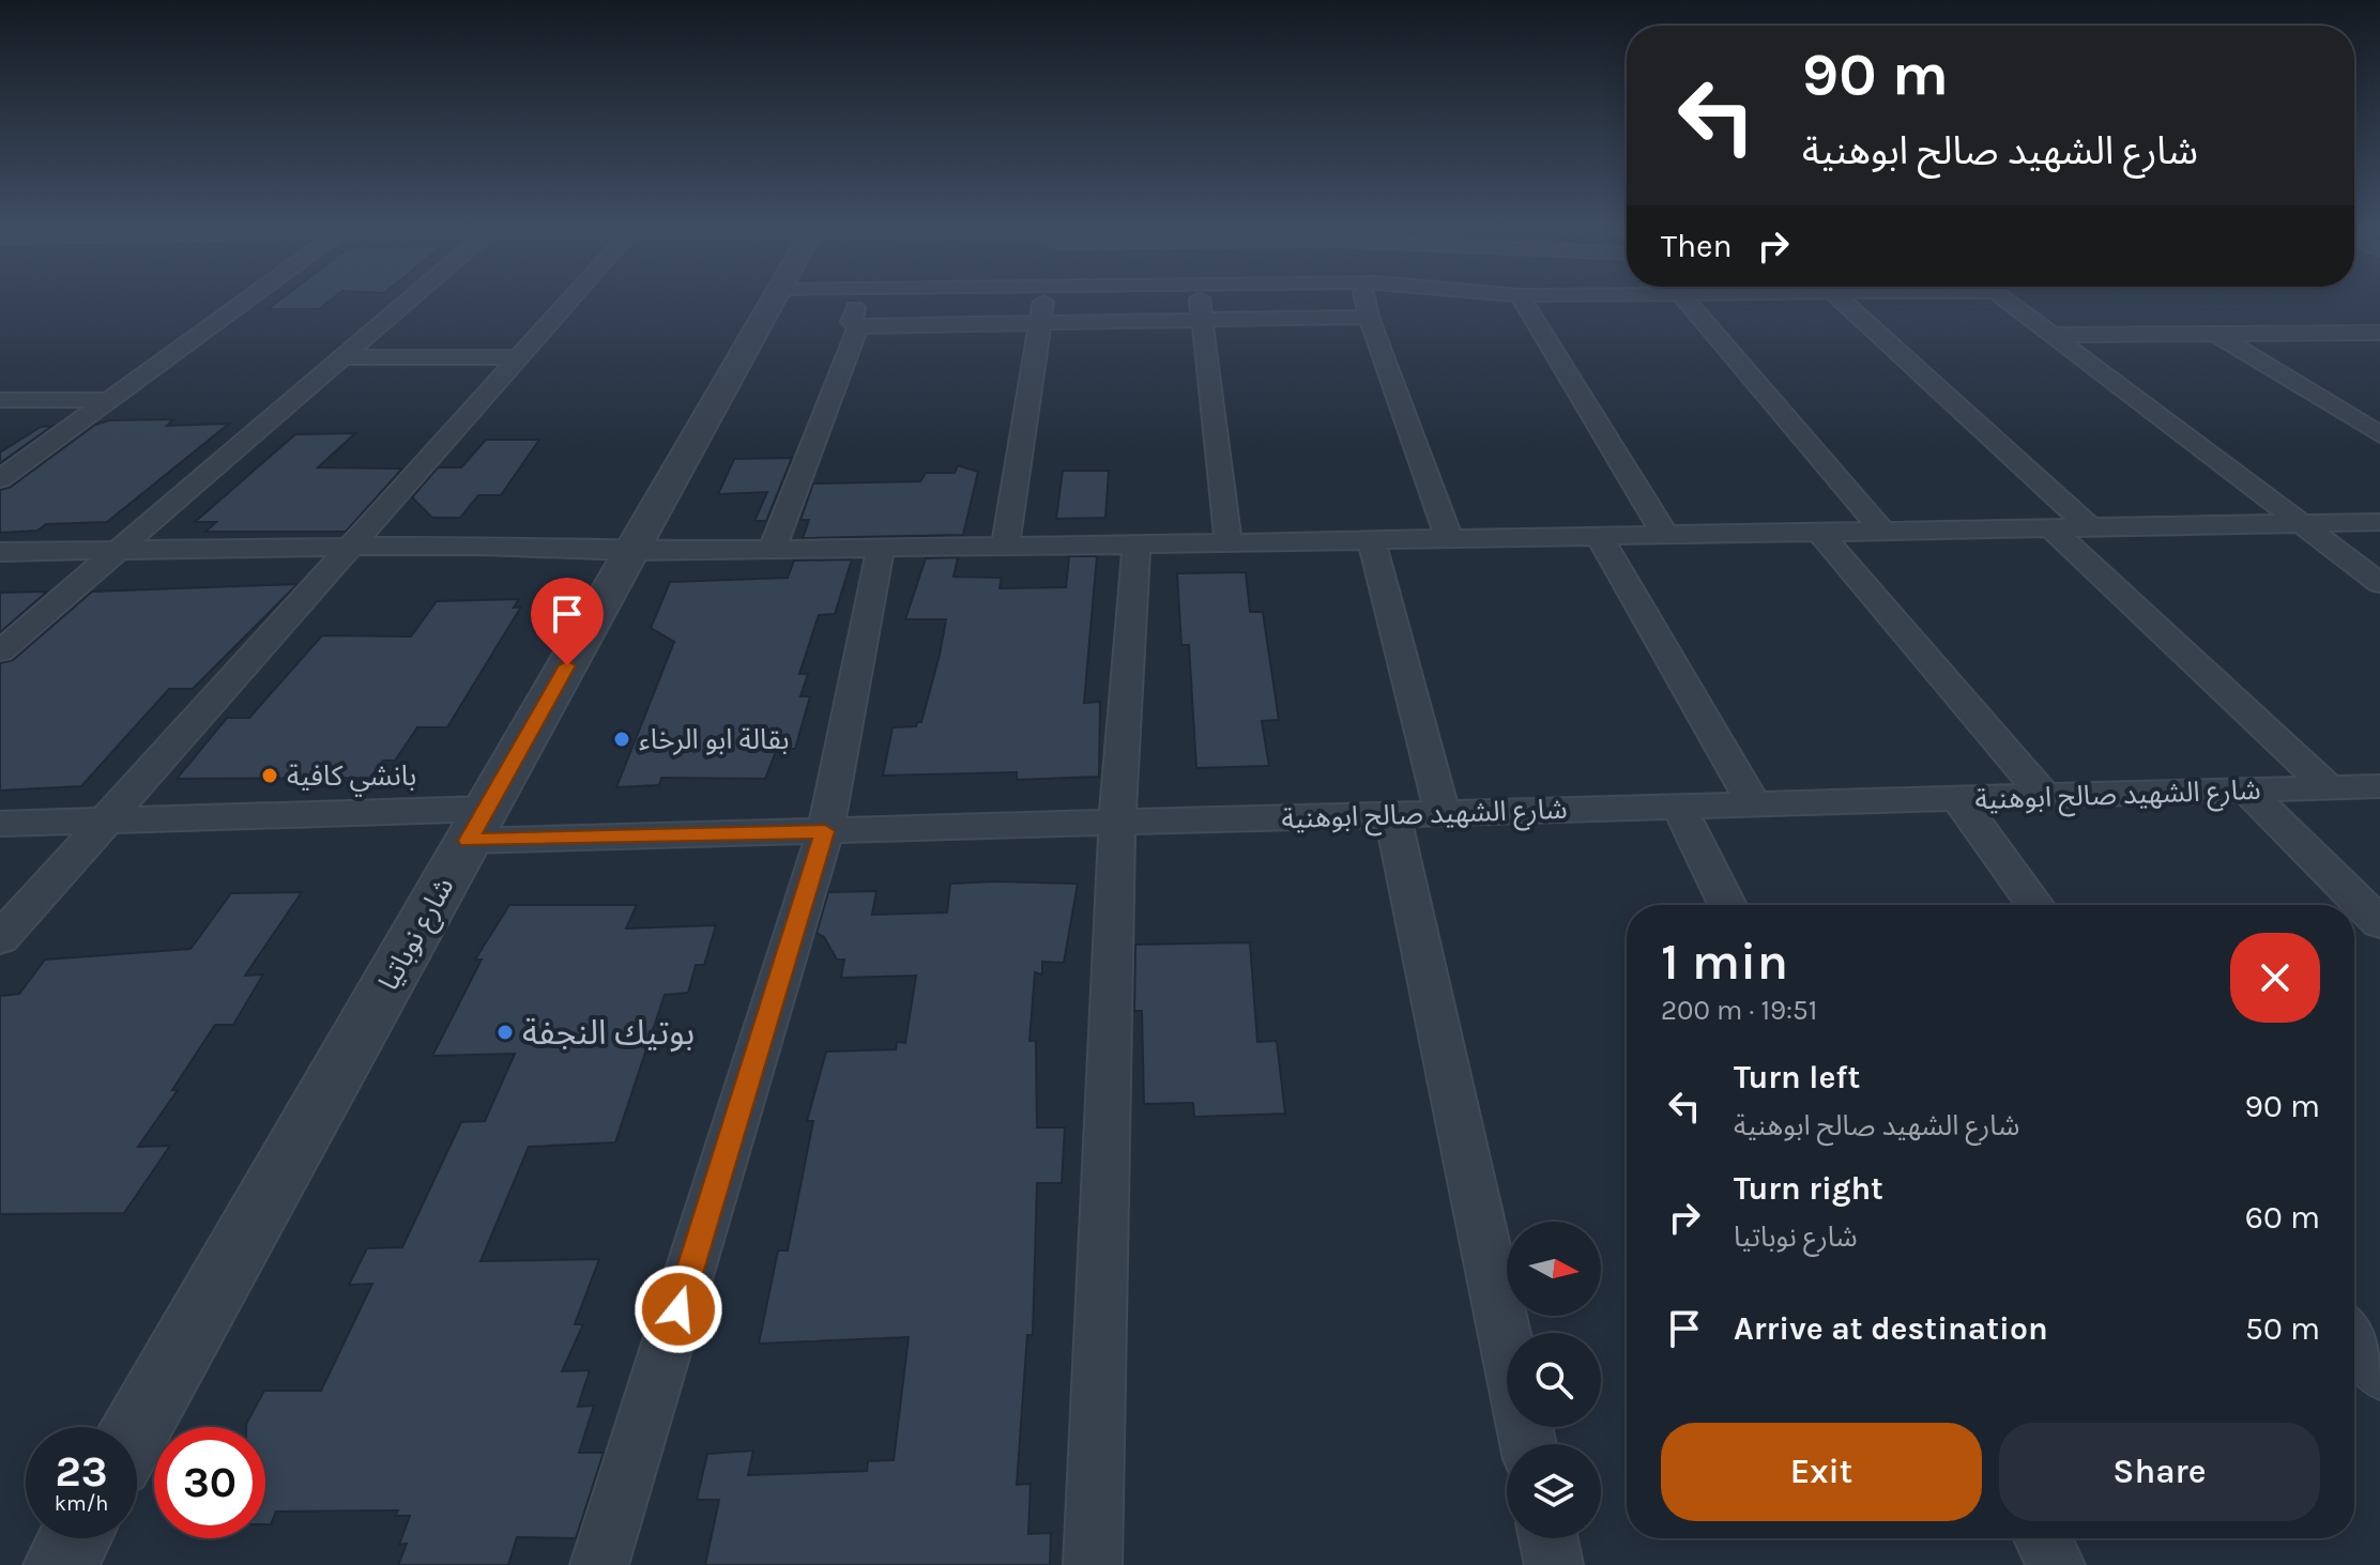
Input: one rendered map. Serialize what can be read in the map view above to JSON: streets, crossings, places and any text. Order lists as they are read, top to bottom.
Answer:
{
  "streets": {
    "street": ["شارع الشهيد صالح ابوهنية", "شارع نوباتيا"]
  },
  "crossings": [
    ["شارع الشهيد صالح ابوهنية", "شارع نوباتيا"]
  ],
  "places": ["بقالة ابو الرخاء", "بانشي كافية", "بوتيك النجفة"],
  "north": "right",
  "page": {
    "turn": ["90 m", "شارع الشهيد صالح ابوهنية"],
    "then": "Then",
    "heading": ["1 min", "200 m · 19:51"],
    "list": [
      {
        "name": "Turn left",
        "note": "شارع الشهيد صالح ابوهنية",
        "value": "90 m"
      },
      {
        "name": "Turn right",
        "note": "شارع نوباتيا",
        "value": "60 m"
      },
      {
        "name": "Arrive at destination",
        "value": "50 m"
      }
    ],
    "buttons": ["Exit", "Share"],
    "speed": "23 km/h",
    "limit": "30"
  }
}
